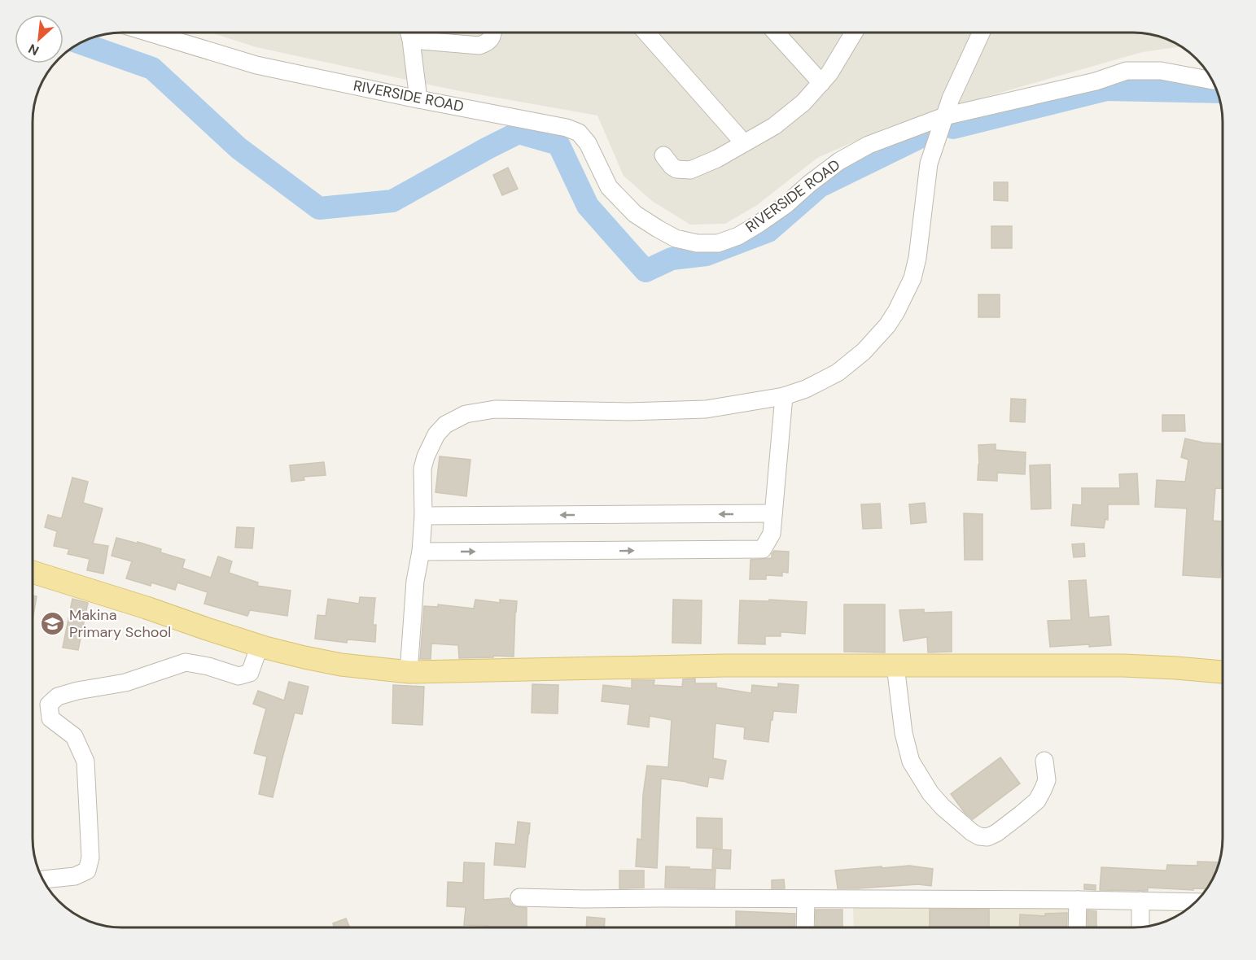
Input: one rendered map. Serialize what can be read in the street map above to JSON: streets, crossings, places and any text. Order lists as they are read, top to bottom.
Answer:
{
  "streets": {
    "street": ["RIVERSIDE ROAD"]
  },
  "places": {
    "school or university": ["Makina Primary School"]
  },
  "north": "bottom left"
}
